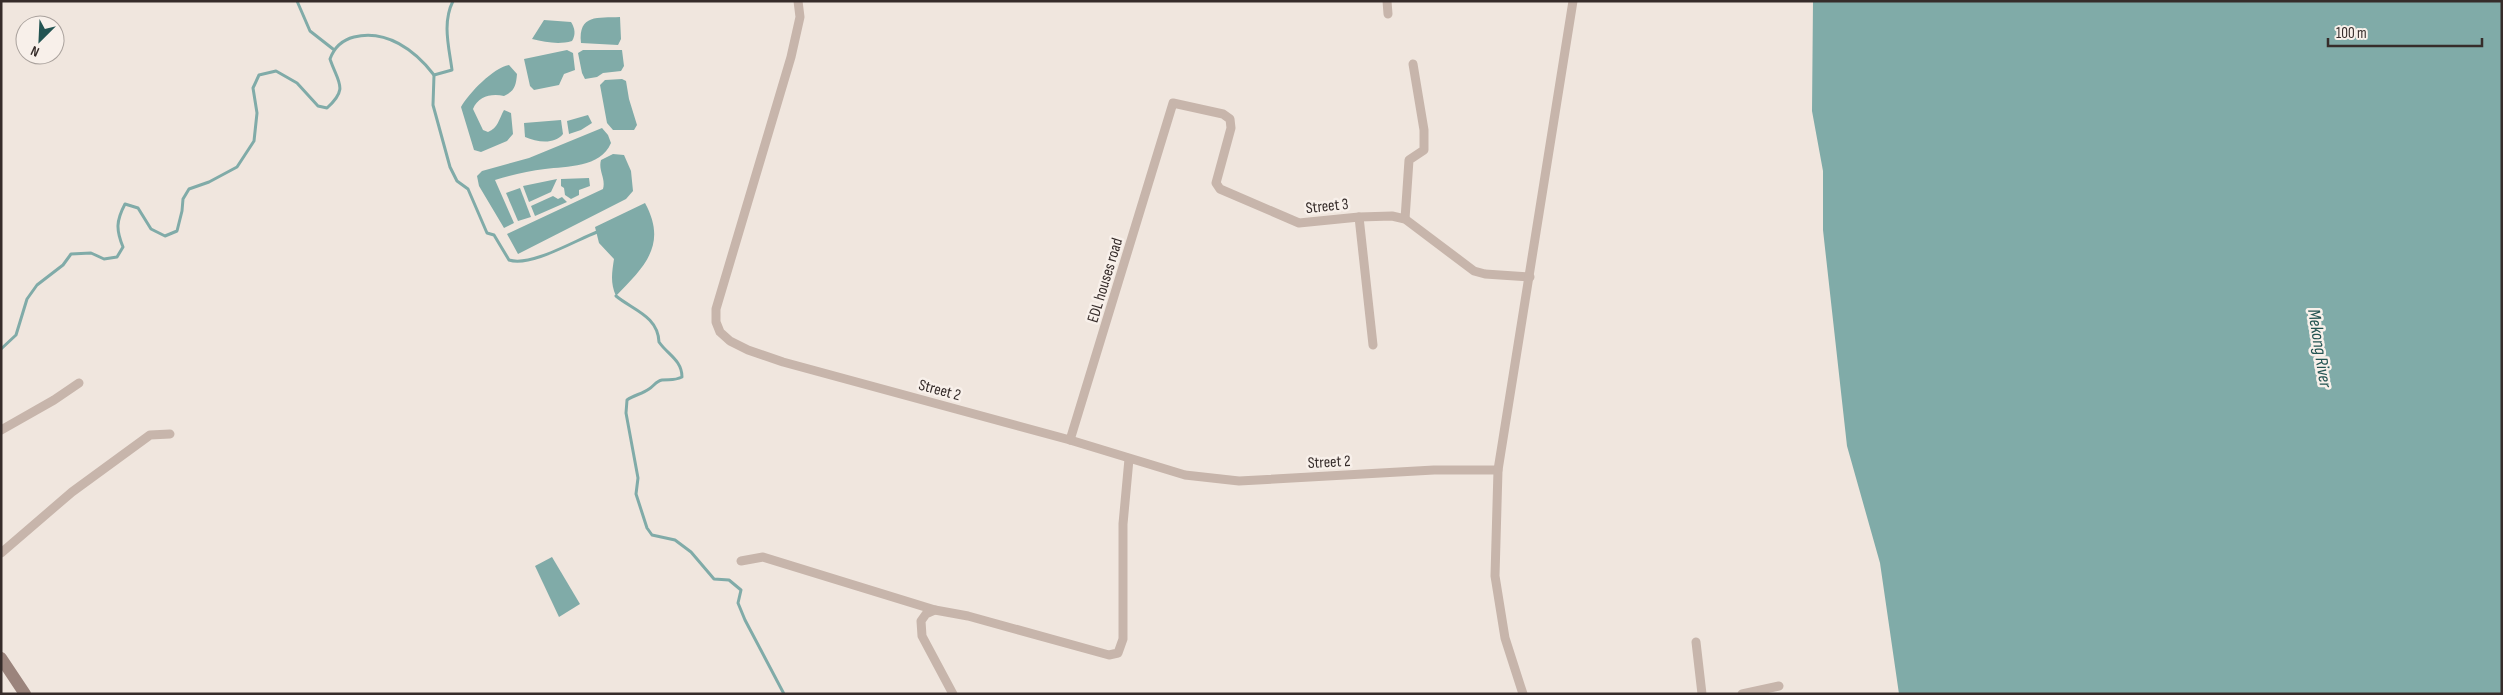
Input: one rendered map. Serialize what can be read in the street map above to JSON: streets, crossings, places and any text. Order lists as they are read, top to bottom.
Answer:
{
  "streets": {
    "street": ["Street 3", "EDL houses road", "Street 2"]
  },
  "crossings": [
    ["Street 3", "EDL houses road"],
    ["EDL houses road", "Street 2"]
  ],
  "water": ["Mekong River"],
  "scale_bar": "100 m",
  "north": "bottom left"
}
